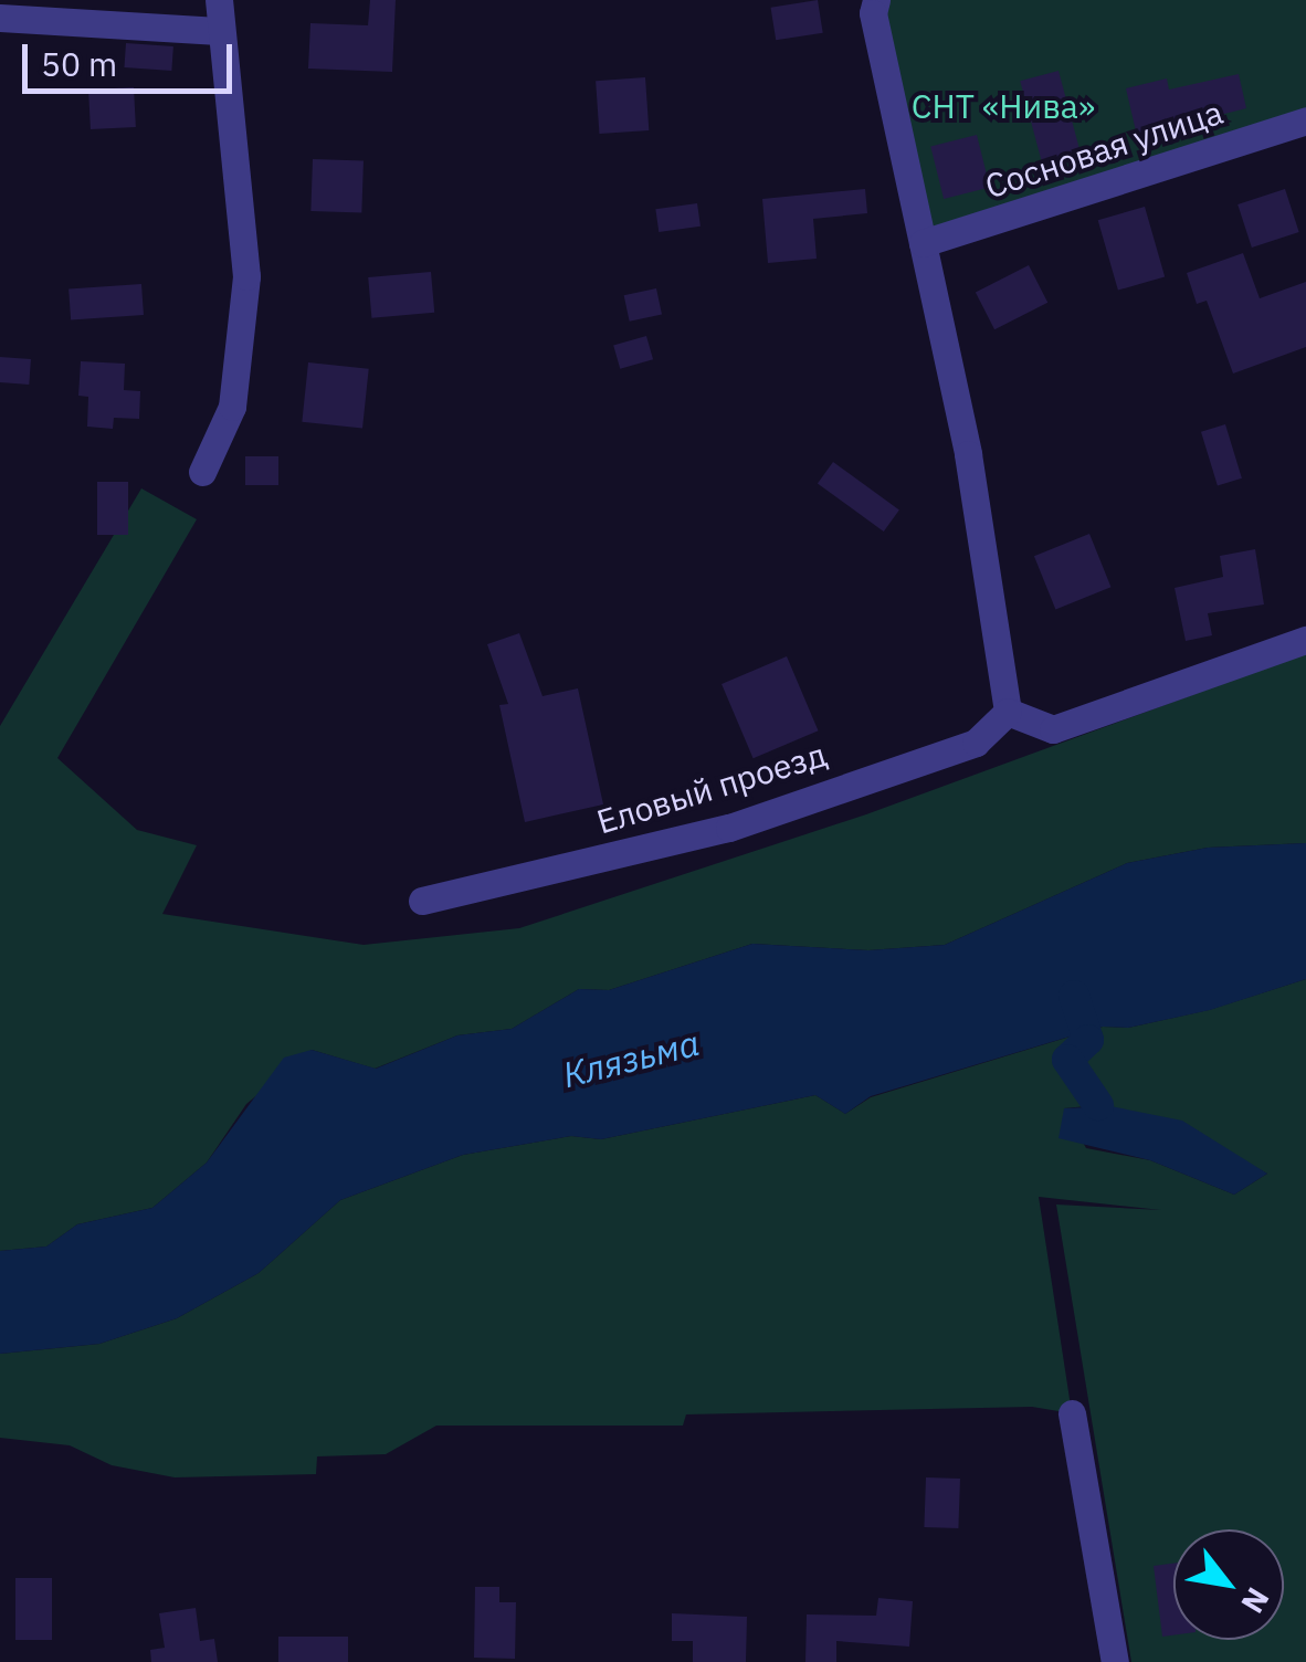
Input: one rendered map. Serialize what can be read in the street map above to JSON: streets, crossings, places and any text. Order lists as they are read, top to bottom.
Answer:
{
  "streets": {
    "street": ["Сосновая улица", "Еловый проезд"]
  },
  "water": ["Клязьма"],
  "parks": ["СНТ «Нива»"],
  "scale_bar": "50 m",
  "north": "bottom right"
}
